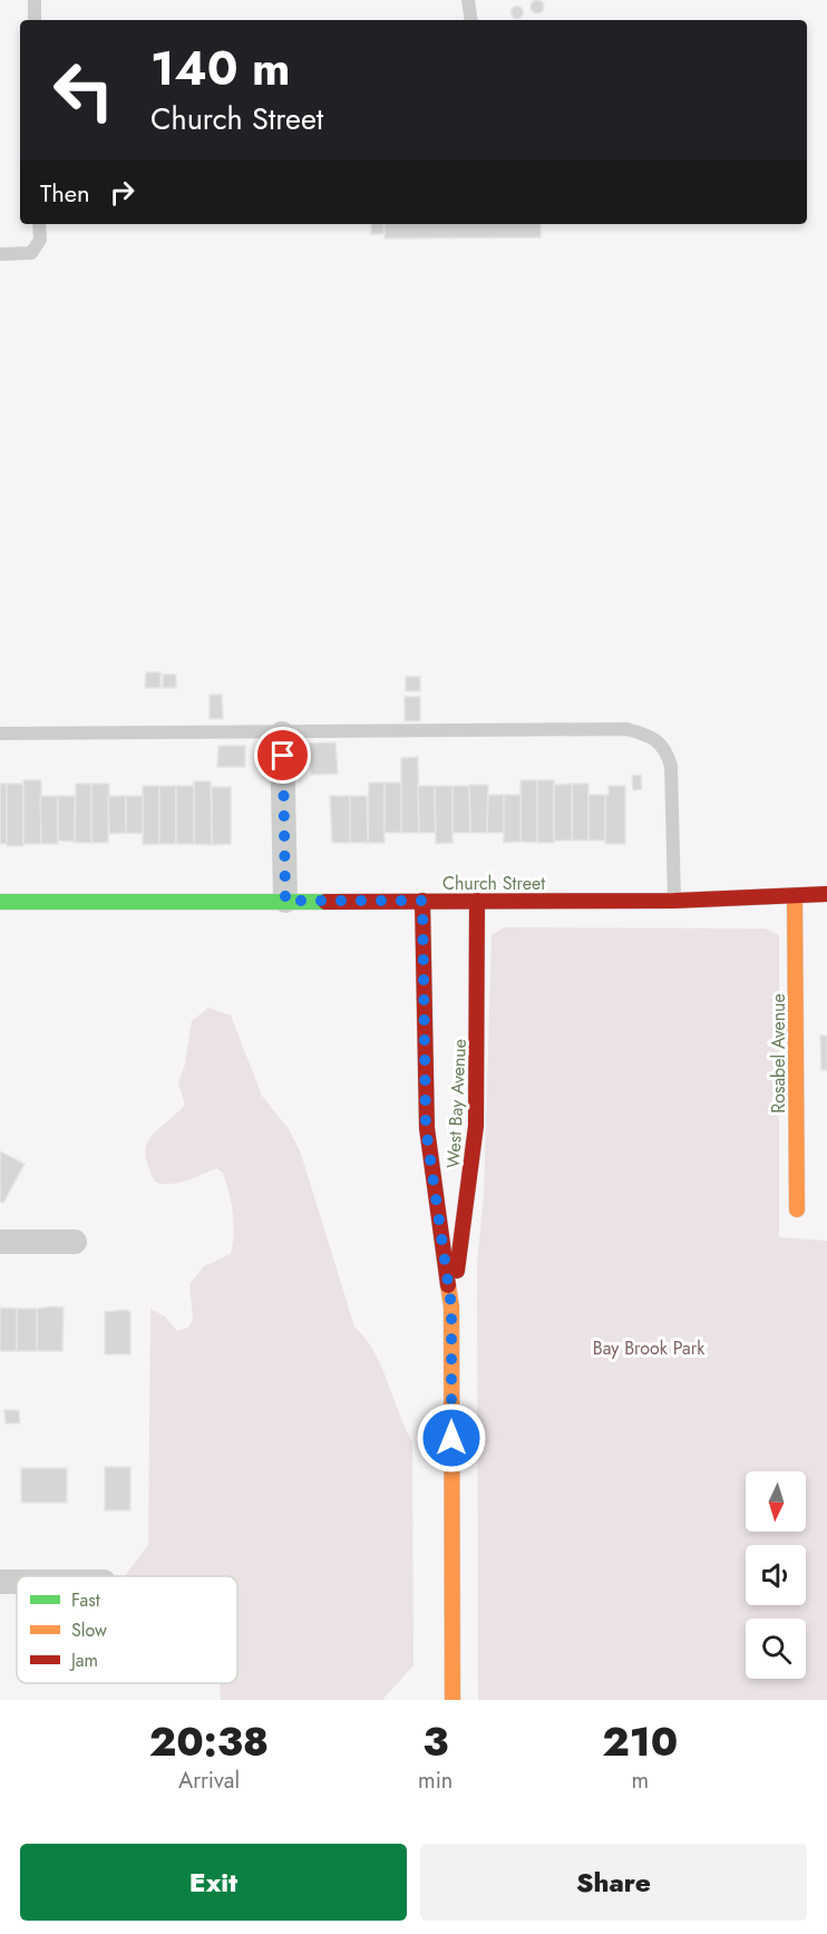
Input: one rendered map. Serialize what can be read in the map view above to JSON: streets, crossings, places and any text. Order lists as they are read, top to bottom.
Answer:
{
  "streets": {
    "street": ["Church Street", "Rosabel Avenue", "West Bay Avenue"]
  },
  "crossings": [
    ["Church Street", "Rosabel Avenue"],
    ["Church Street", "West Bay Avenue"]
  ],
  "parks": ["Bay Brook Park"],
  "legend": ["Fast", "Slow", "Jam"],
  "north": "bottom",
  "page": {
    "turn": ["140 m", "Church Street"],
    "then": "Then",
    "eta": [
      "20:38",
      "Arrival",
      "3",
      "min",
      "210",
      "m"
    ],
    "buttons": ["Exit", "Share"]
  }
}
